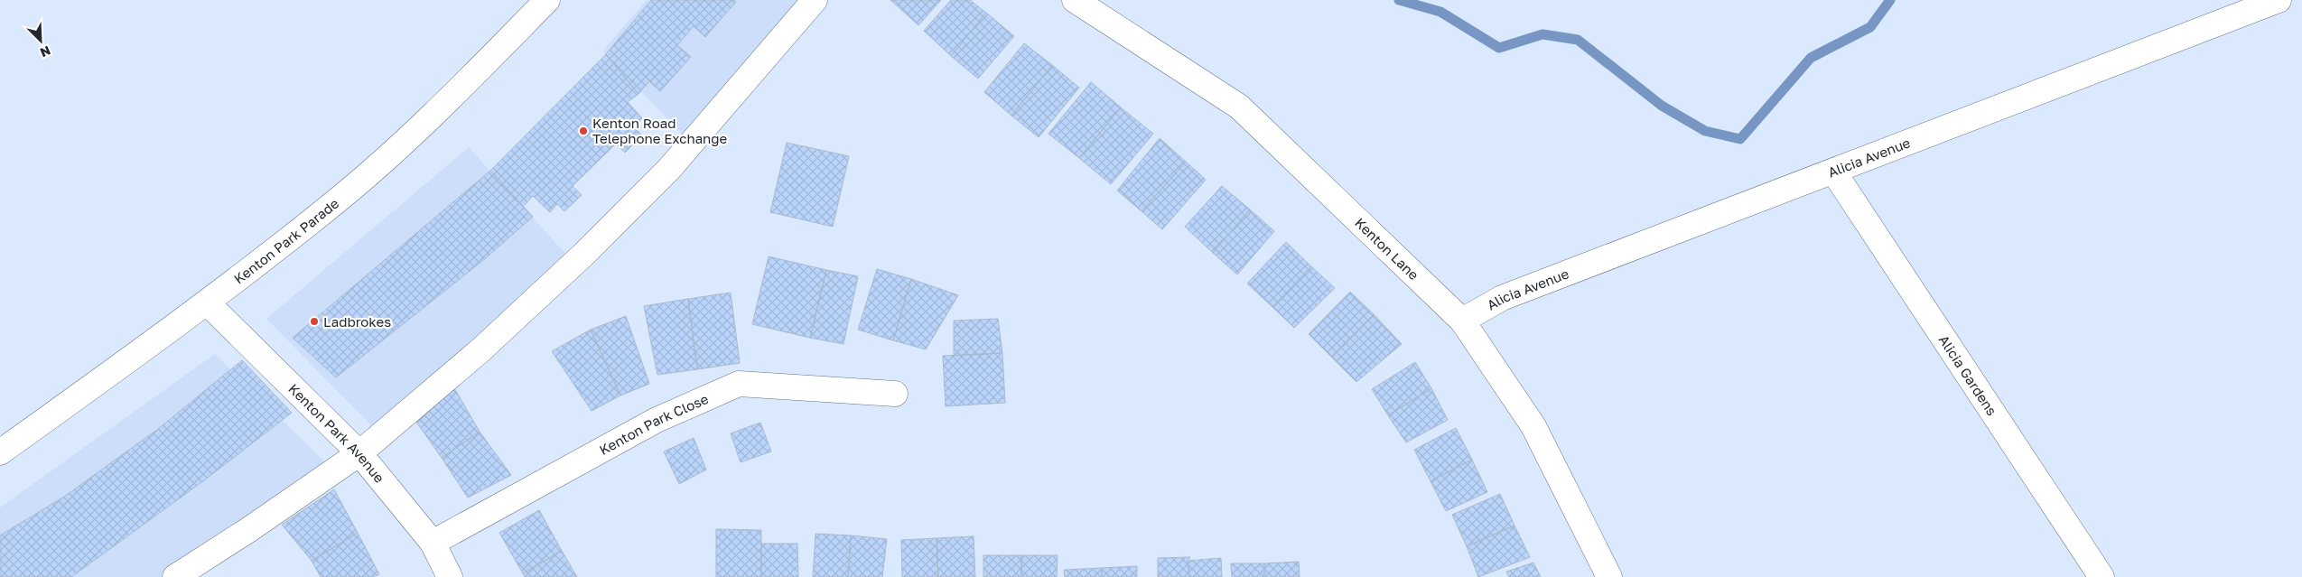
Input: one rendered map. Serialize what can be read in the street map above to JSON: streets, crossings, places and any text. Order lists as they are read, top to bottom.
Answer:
{
  "streets": {
    "street": [
      "Alicia Avenue",
      "Kenton Park Parade",
      "Kenton Lane",
      "Alicia Gardens",
      "Kenton Park Close",
      "Kenton Park Avenue"
    ]
  },
  "crossings": [
    ["Alicia Avenue", "Kenton Lane"],
    ["Alicia Avenue", "Alicia Gardens"],
    ["Kenton Park Parade", "Kenton Park Avenue"],
    ["Kenton Park Close", "Kenton Park Avenue"]
  ],
  "places": ["Kenton Road Telephone Exchange", "Ladbrokes"],
  "north": "bottom right"
}
